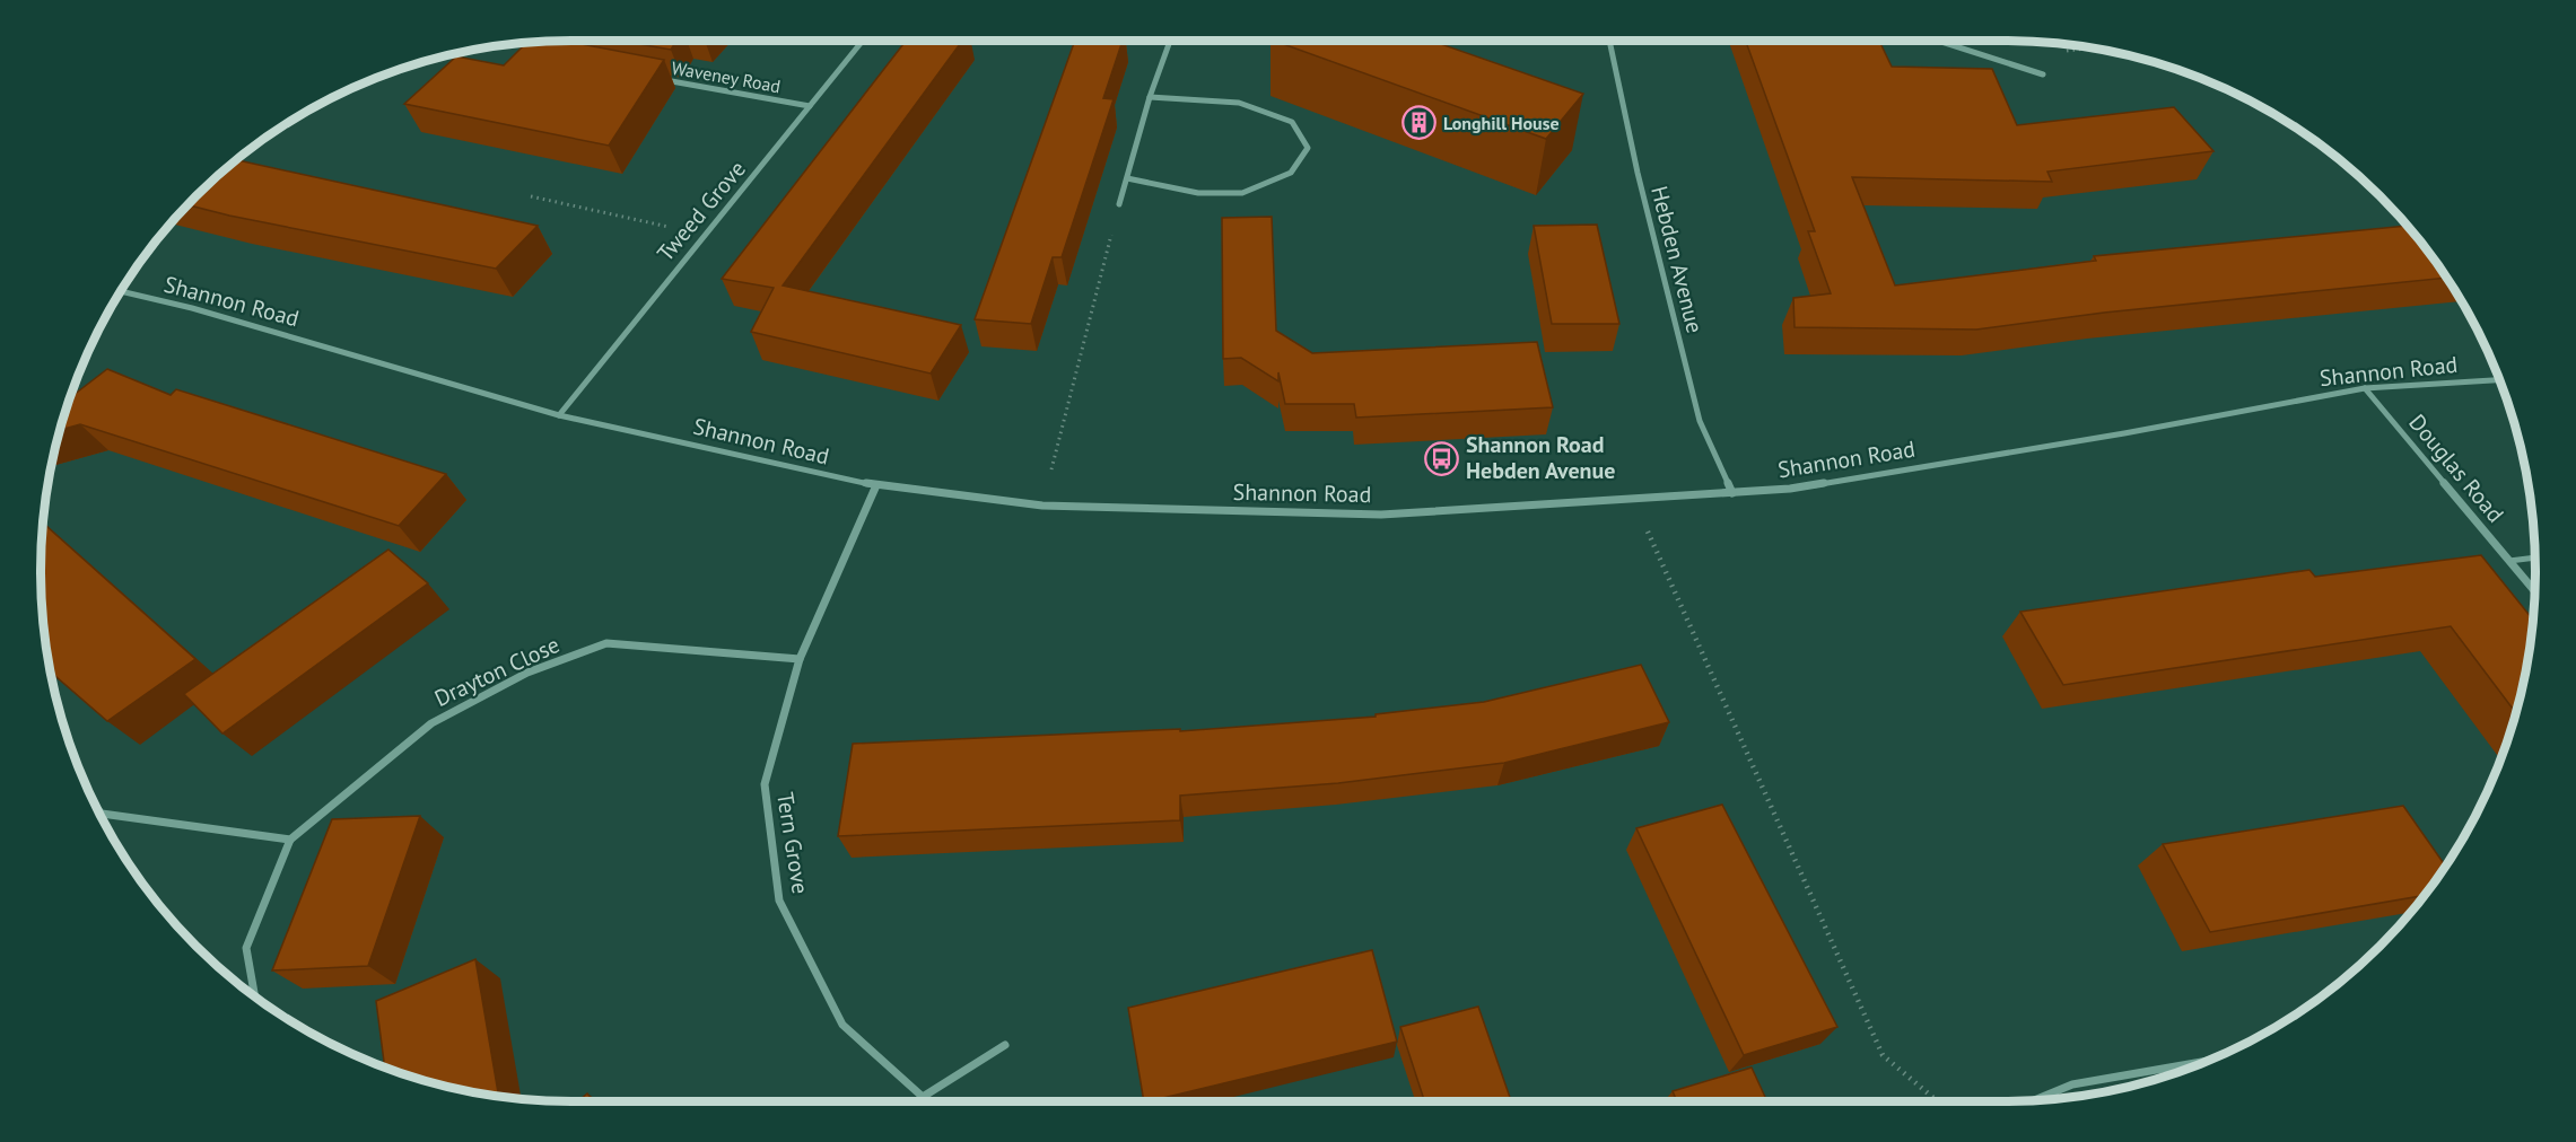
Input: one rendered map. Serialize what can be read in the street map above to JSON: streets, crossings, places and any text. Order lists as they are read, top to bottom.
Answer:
{
  "streets": {
    "street": [
      "Waveney Road",
      "Tweed Grove",
      "Hebden Avenue",
      "Shannon Road",
      "Douglas Road",
      "Drayton Close",
      "Tern Grove"
    ]
  },
  "crossings": [
    ["Waveney Road", "Tweed Grove"],
    ["Tweed Grove", "Shannon Road"],
    ["Hebden Avenue", "Shannon Road"],
    ["Shannon Road", "Douglas Road"],
    ["Shannon Road", "Tern Grove"],
    ["Drayton Close", "Tern Grove"]
  ],
  "places": {
    "building": ["Longhill House"],
    "bus stop": ["Shannon Road Hebden Avenue"]
  }
}
